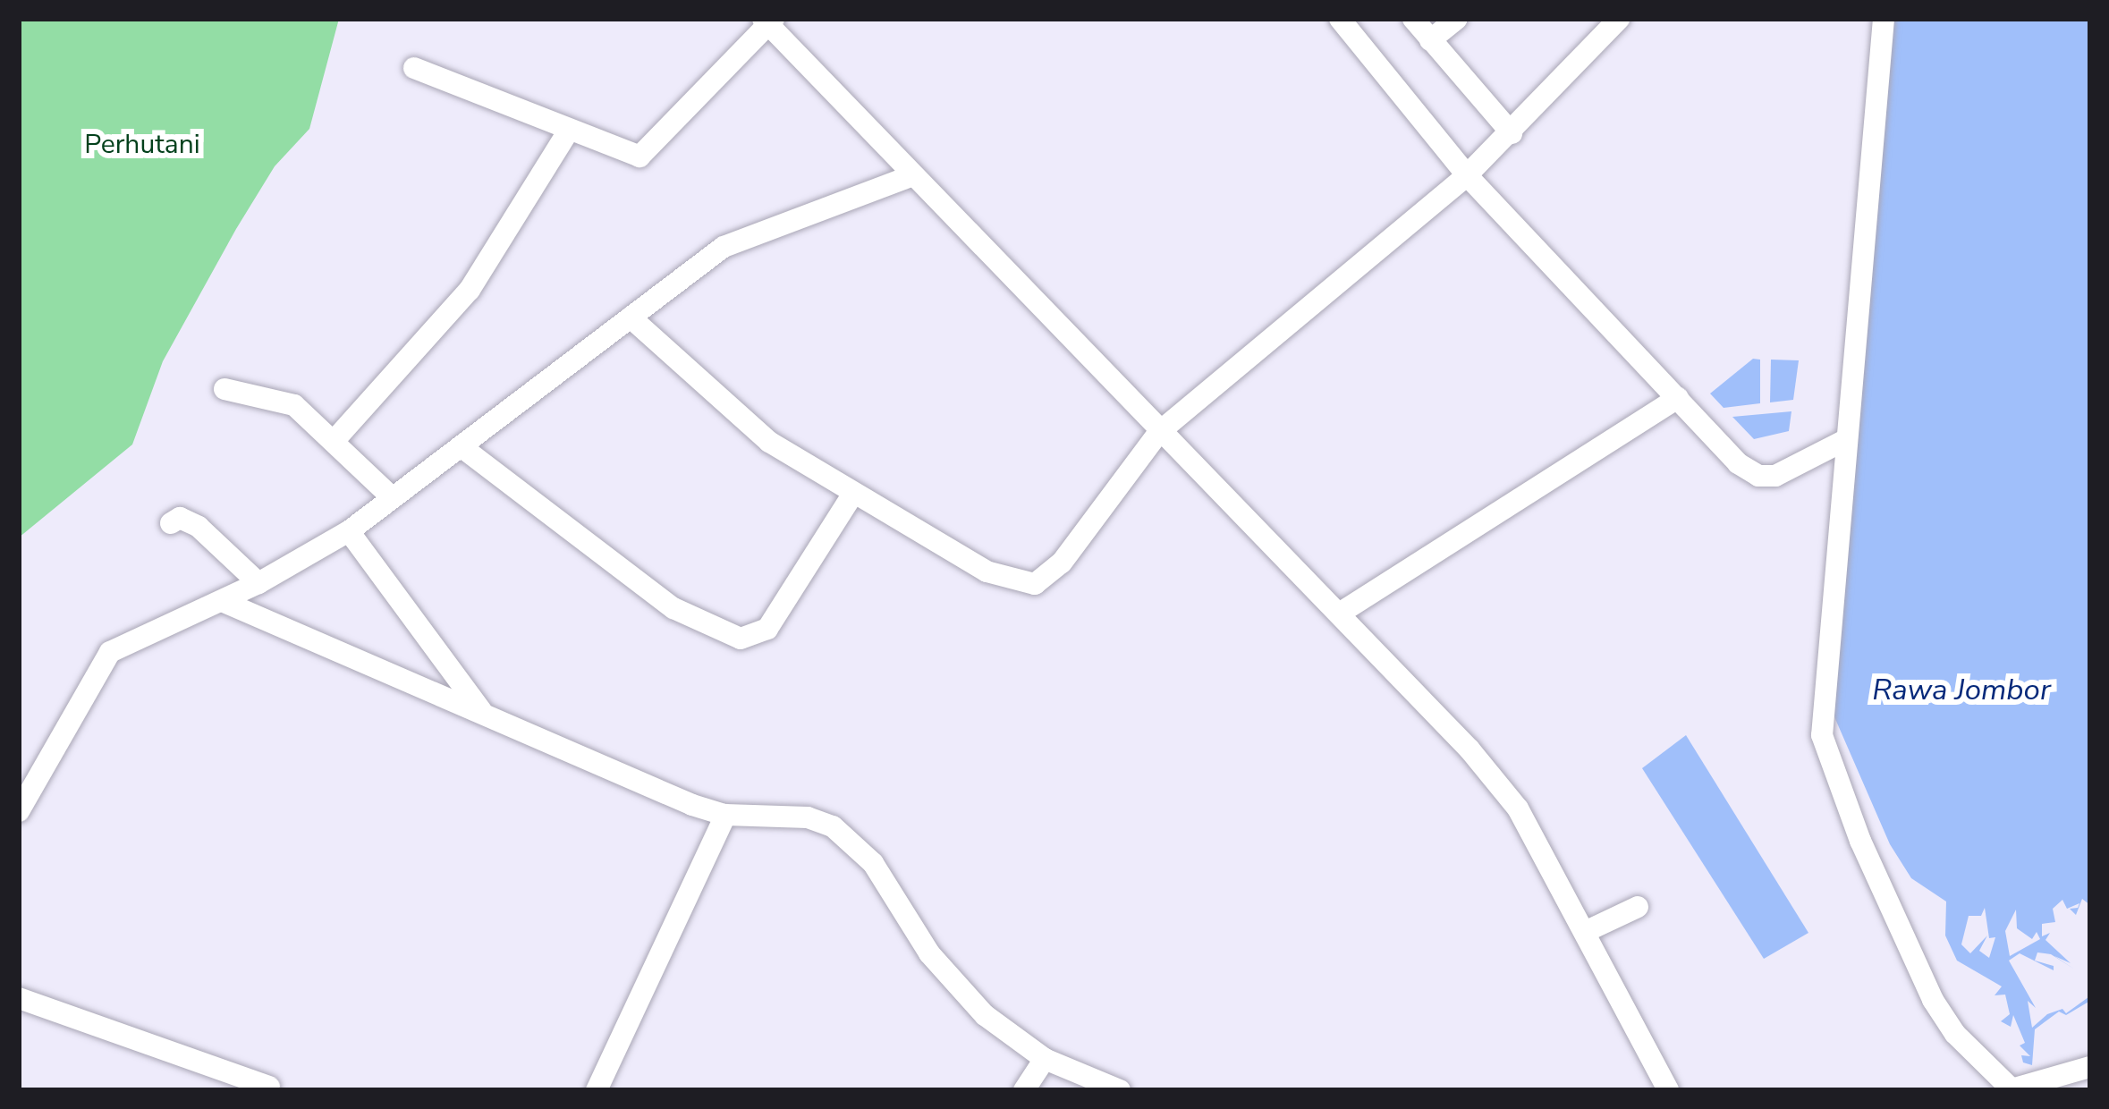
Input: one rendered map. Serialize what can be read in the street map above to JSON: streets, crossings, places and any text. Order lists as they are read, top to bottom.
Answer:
{
  "water": ["Rawa Jombor"],
  "parks": ["Perhutani"]
}
